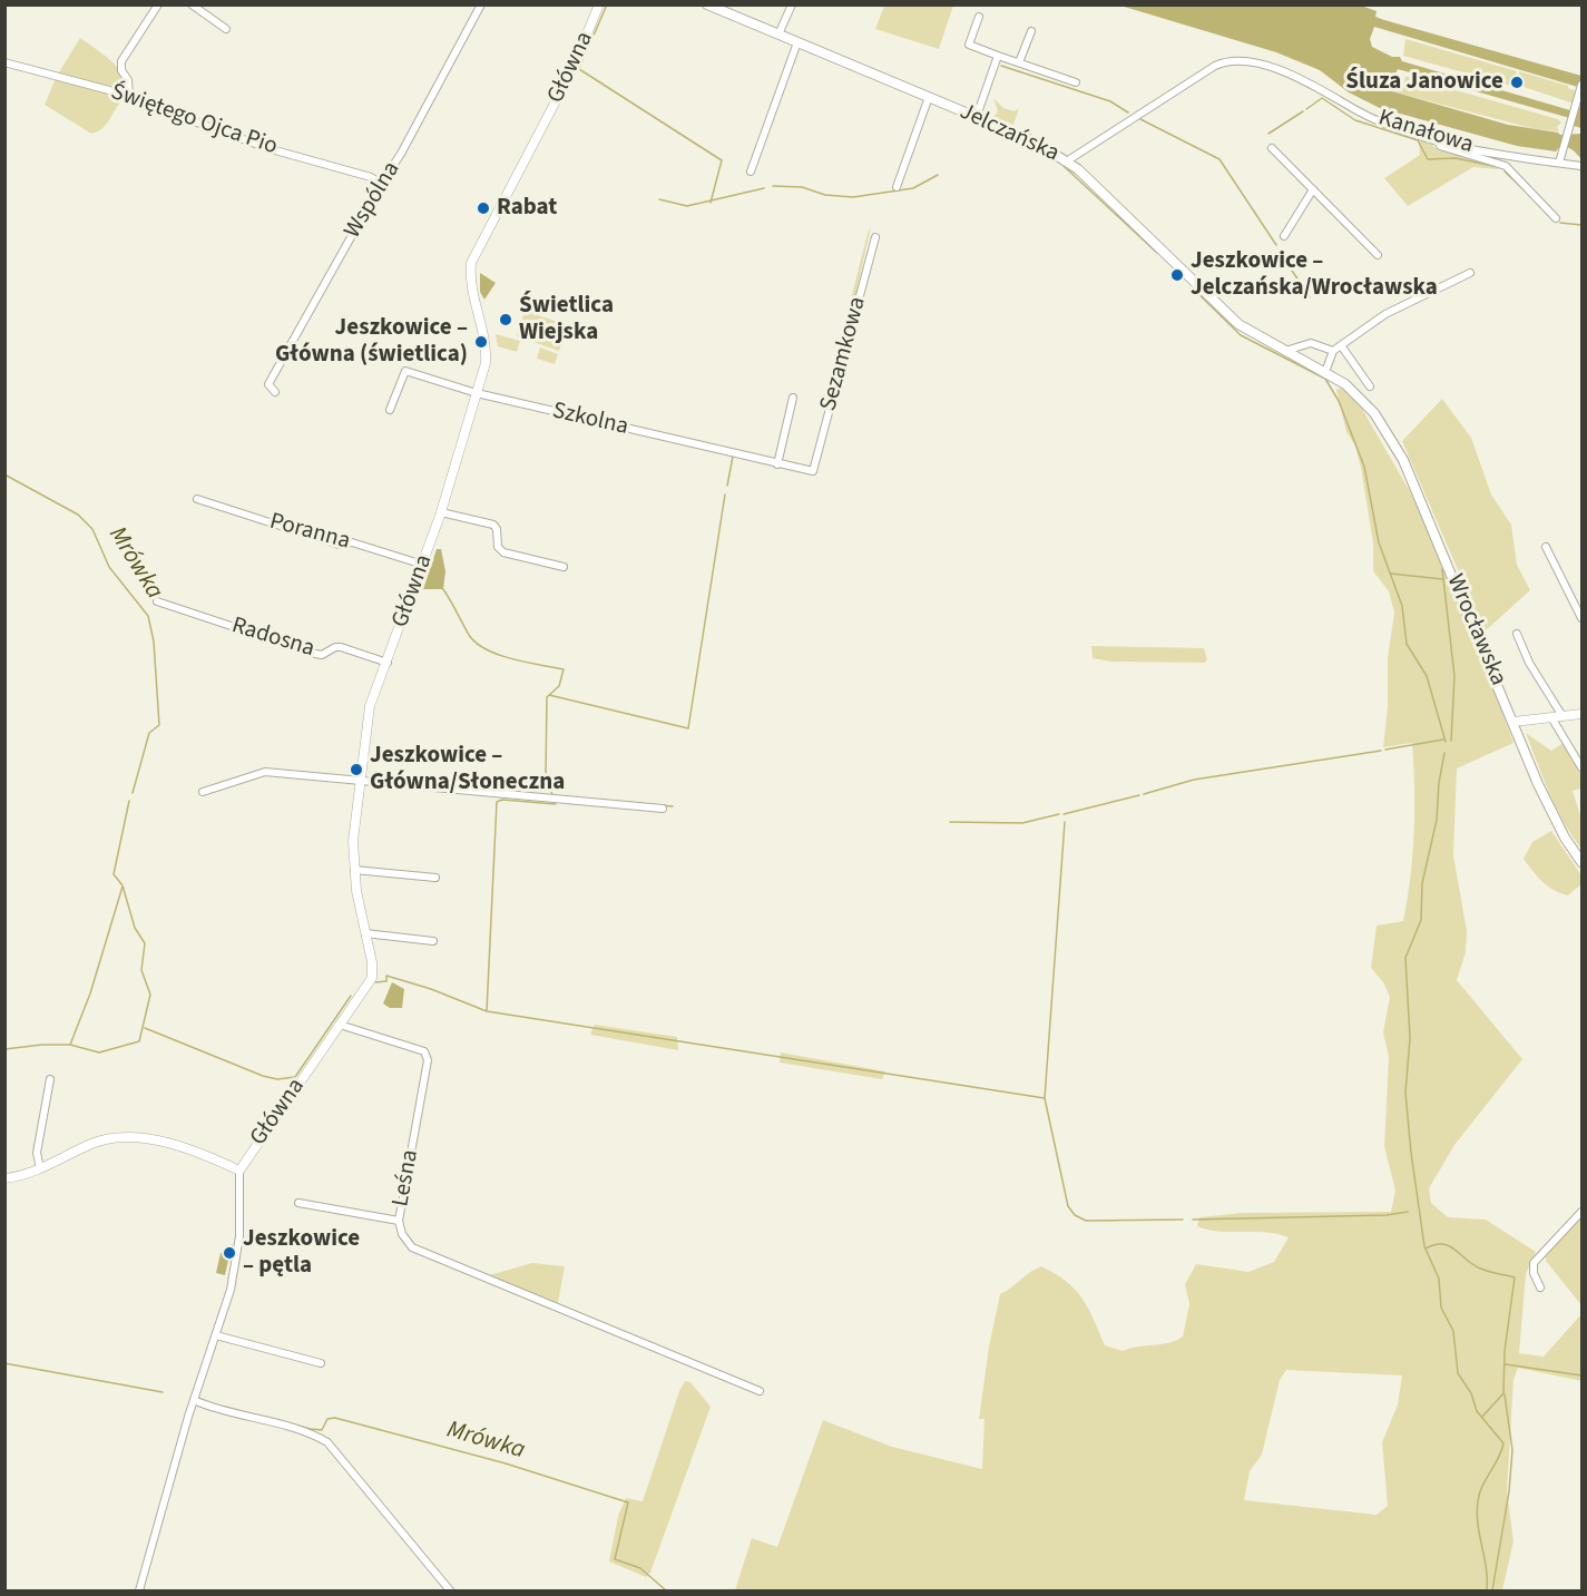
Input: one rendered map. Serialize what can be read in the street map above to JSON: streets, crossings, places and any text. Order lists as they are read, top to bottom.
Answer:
{
  "streets": {
    "main road": ["Jelczańska", "Wrocławska"],
    "street": [
      "Główna",
      "Świętego Ojca Pio",
      "Kanałowa",
      "Wspólna",
      "Sezamkowa",
      "Szkolna",
      "Poranna",
      "Radosna",
      "Leśna"
    ]
  },
  "crossings": [
    ["Główna", "Szkolna"],
    ["Główna", "Poranna"],
    ["Główna", "Radosna"],
    ["Główna", "Leśna"],
    ["Świętego Ojca Pio", "Wspólna"],
    ["Kanałowa", "Jelczańska"],
    ["Jelczańska", "Wrocławska"],
    ["Sezamkowa", "Szkolna"]
  ],
  "water": ["Mrówka"],
  "places": [
    "Śluza Janowice",
    "Rabat",
    "Jeszkowice – Jelczańska/Wrocławska",
    "Świetlica Wiejska",
    "Jeszkowice – Główna (świetlica)",
    "Jeszkowice – Główna/Słoneczna",
    "Jeszkowice – pętla"
  ]
}
